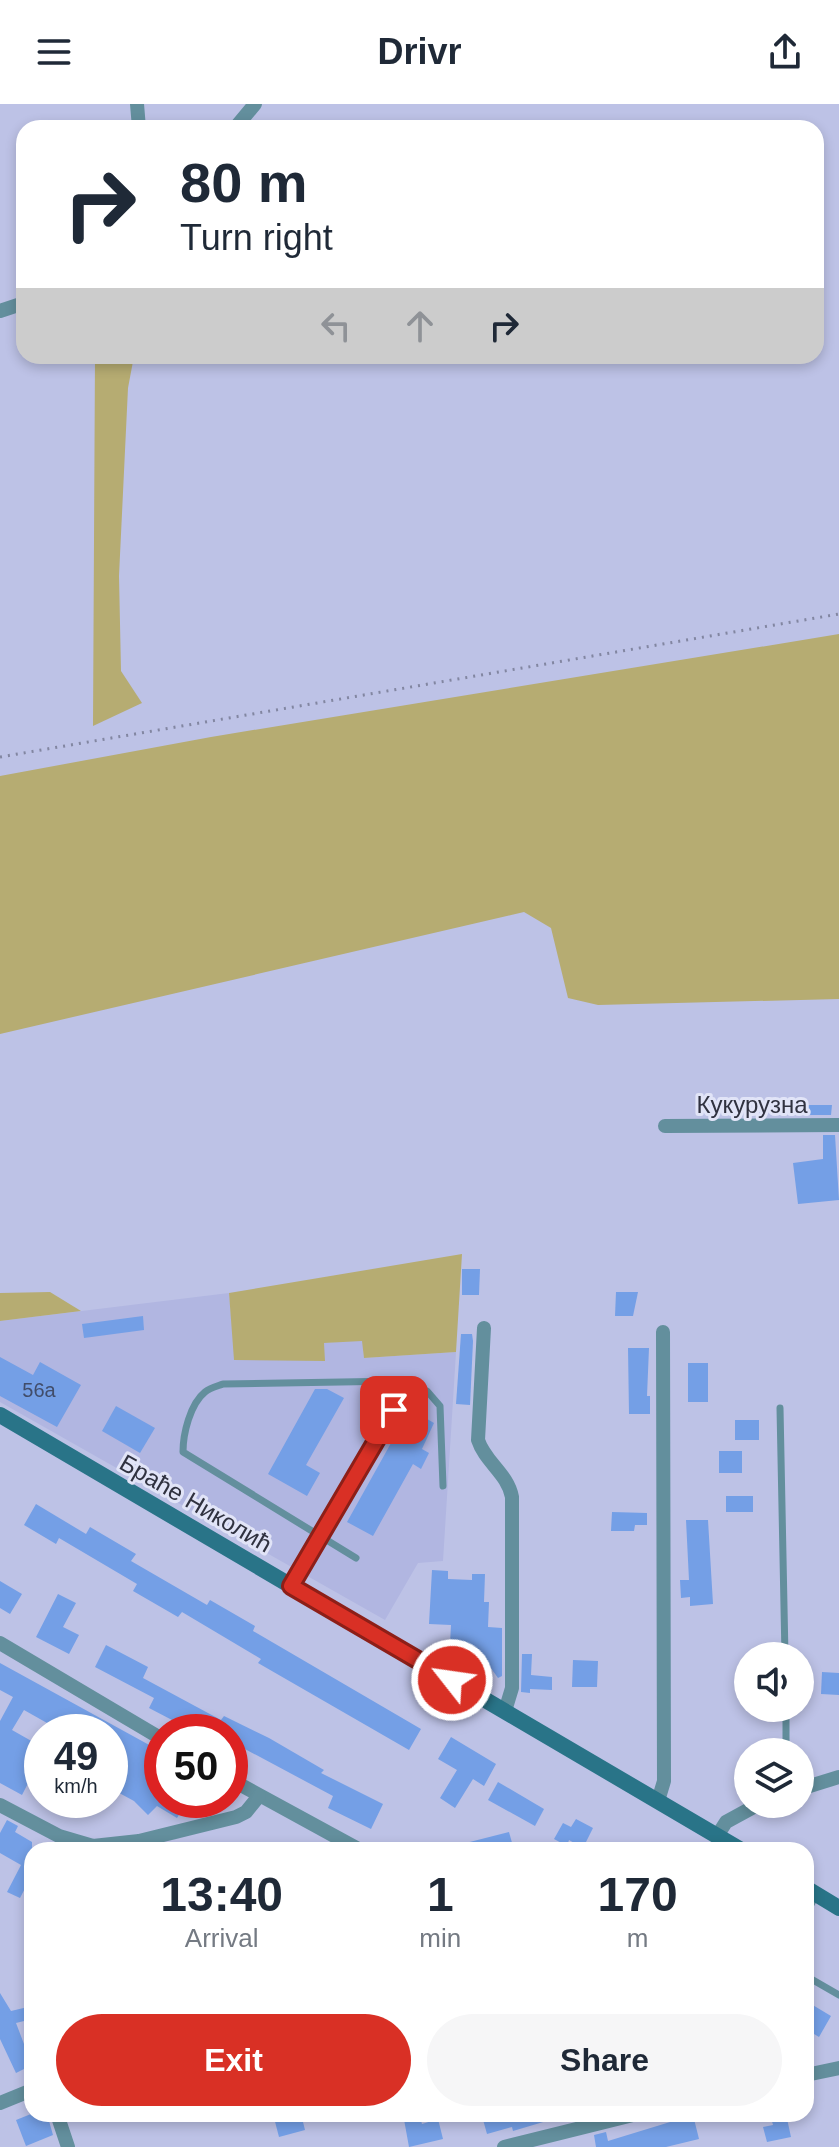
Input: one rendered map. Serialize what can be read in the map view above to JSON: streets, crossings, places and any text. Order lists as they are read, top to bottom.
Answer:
{
  "streets": {
    "main road": ["Браће Николић"],
    "street": ["Кукурузна"]
  },
  "house_numbers": ["56a"],
  "page": {
    "header": "Drivr",
    "turn": ["80 m", "Turn right"],
    "speed": "49 km/h",
    "limit": "50",
    "eta": [
      "13:40",
      "Arrival",
      "1",
      "min",
      "170",
      "m"
    ],
    "buttons": ["Exit", "Share"]
  }
}
